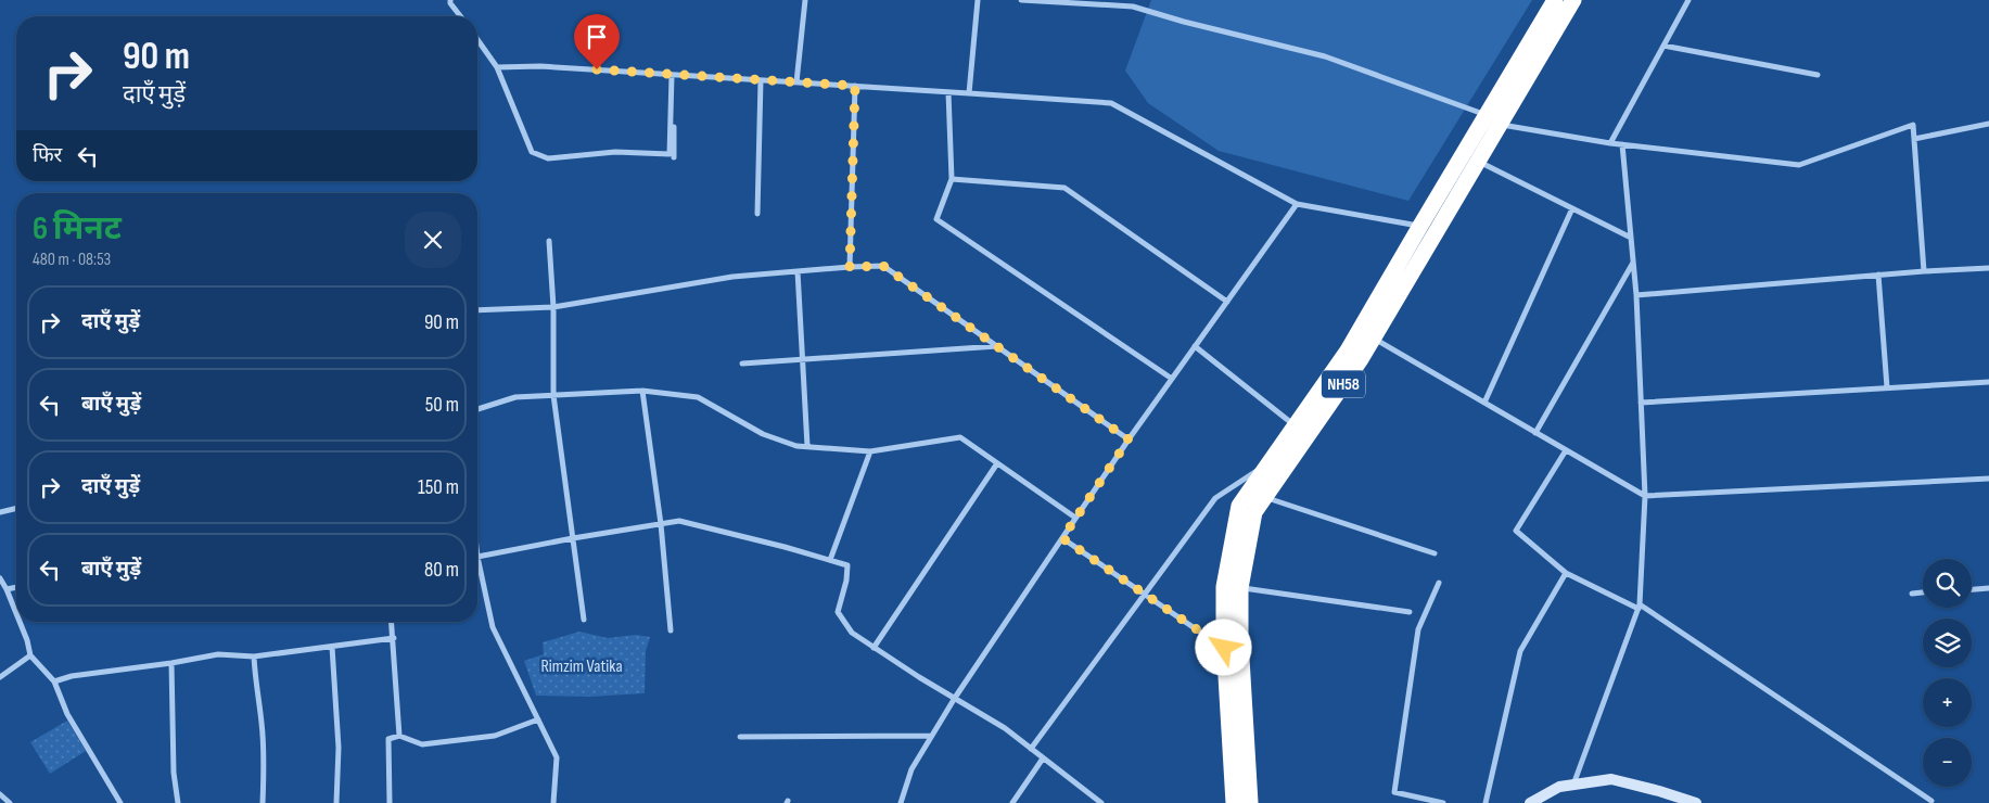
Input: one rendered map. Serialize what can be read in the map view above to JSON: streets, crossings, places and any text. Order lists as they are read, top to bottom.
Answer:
{
  "streets": {
    "highway": ["NH58"]
  },
  "parks": ["Rimzim Vatika"],
  "page": {
    "turn": ["90 m", "दाएँ मुड़ें"],
    "then": "फिर",
    "heading": ["6 मिनट", "480 m · 08:53"],
    "list": [
      {
        "name": "दाएँ मुड़ें",
        "value": "90 m"
      },
      {
        "name": "बाएँ मुड़ें",
        "value": "50 m"
      },
      {
        "name": "दाएँ मुड़ें",
        "value": "150 m"
      },
      {
        "name": "बाएँ मुड़ें",
        "value": "80 m"
      }
    ],
    "map_buttons": ["+", "−"]
  }
}
